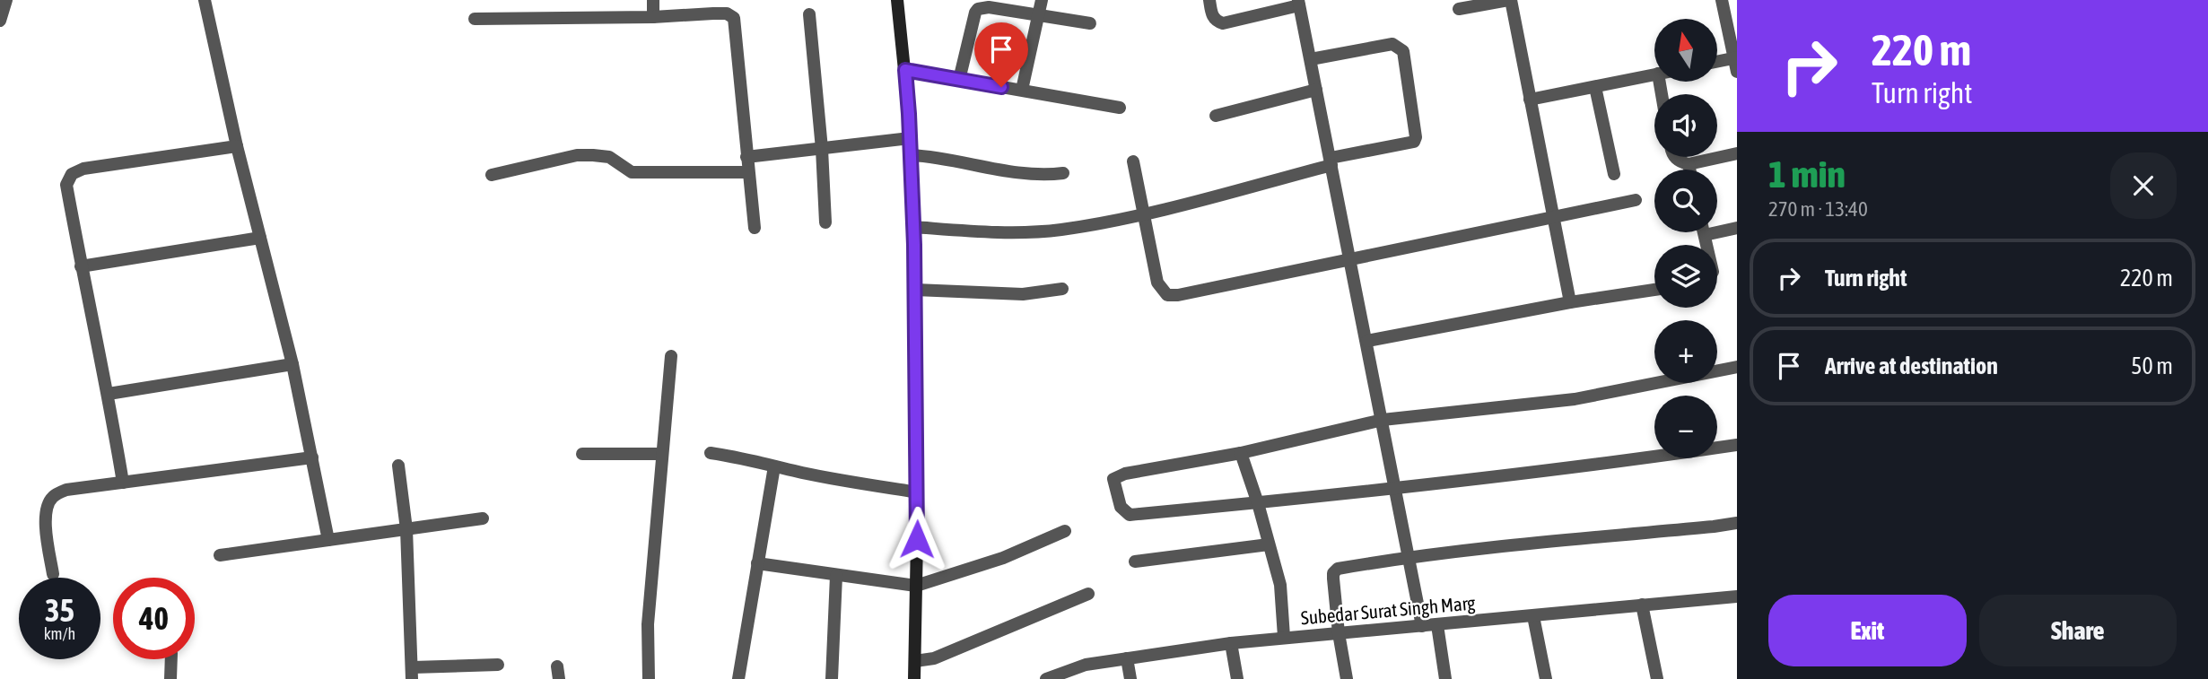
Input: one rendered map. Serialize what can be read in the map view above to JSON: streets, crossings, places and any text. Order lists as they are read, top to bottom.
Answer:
{
  "streets": {
    "street": ["Subedar Surat Singh Marg"]
  },
  "north": "top",
  "page": {
    "turn": ["220 m", "Turn right"],
    "map_buttons": ["+", "−"],
    "heading": ["1 min", "270 m · 13:40"],
    "list": [
      {
        "name": "Turn right",
        "value": "220 m"
      },
      {
        "name": "Arrive at destination",
        "value": "50 m"
      }
    ],
    "speed": "35 km/h",
    "limit": "40",
    "buttons": ["Exit", "Share"]
  }
}
